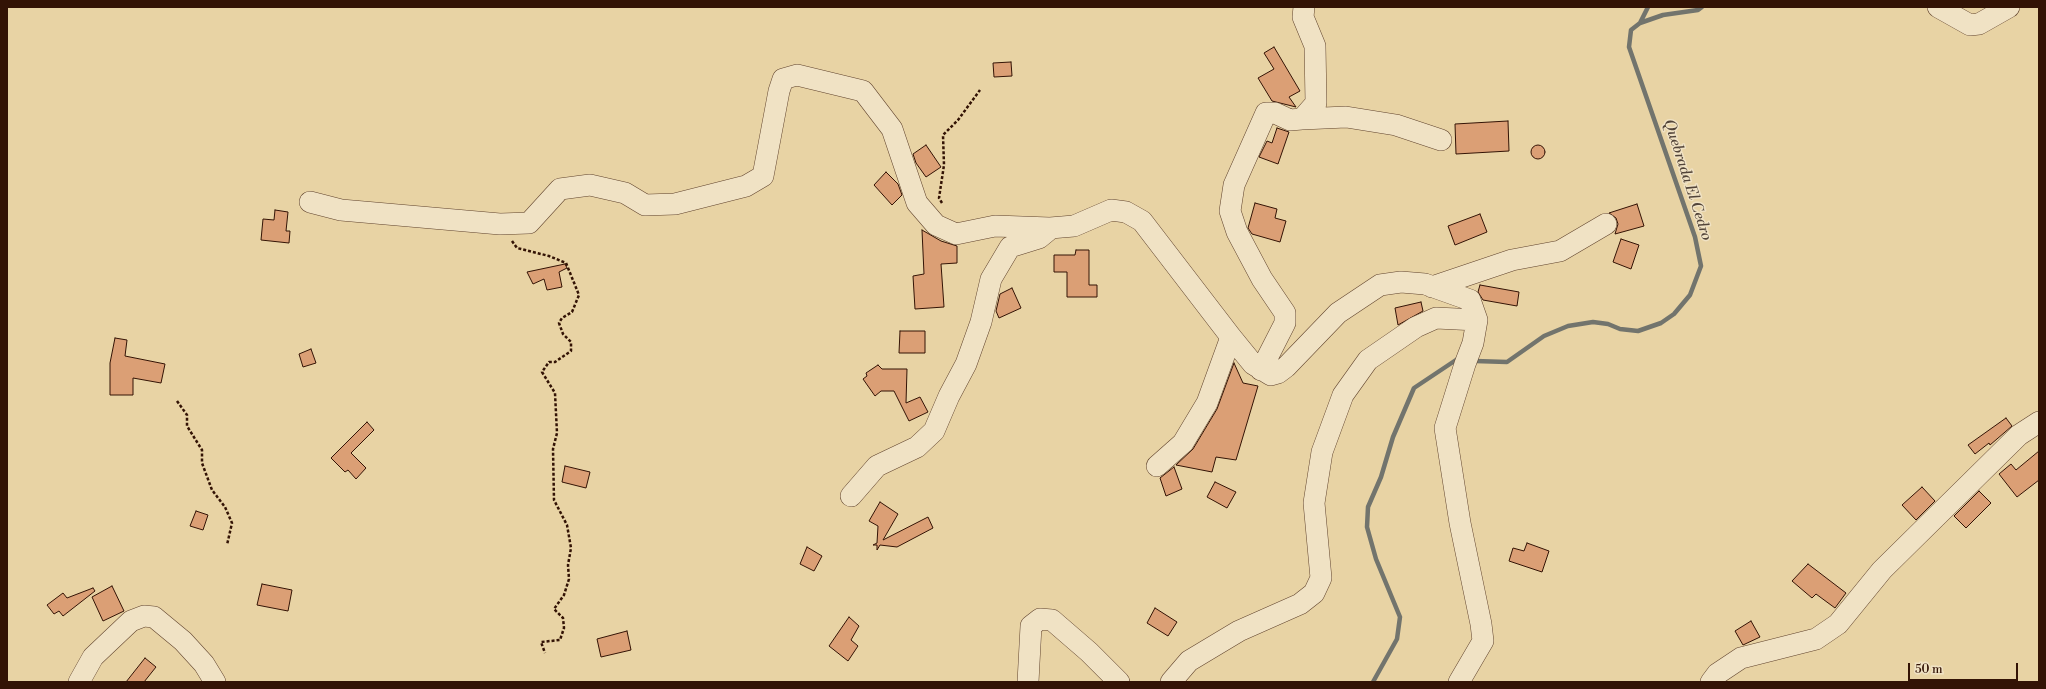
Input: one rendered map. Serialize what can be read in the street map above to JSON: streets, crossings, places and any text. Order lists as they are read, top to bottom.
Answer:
{
  "water": ["Quebrada El Cedro"],
  "scale_bar": "50 m"
}
